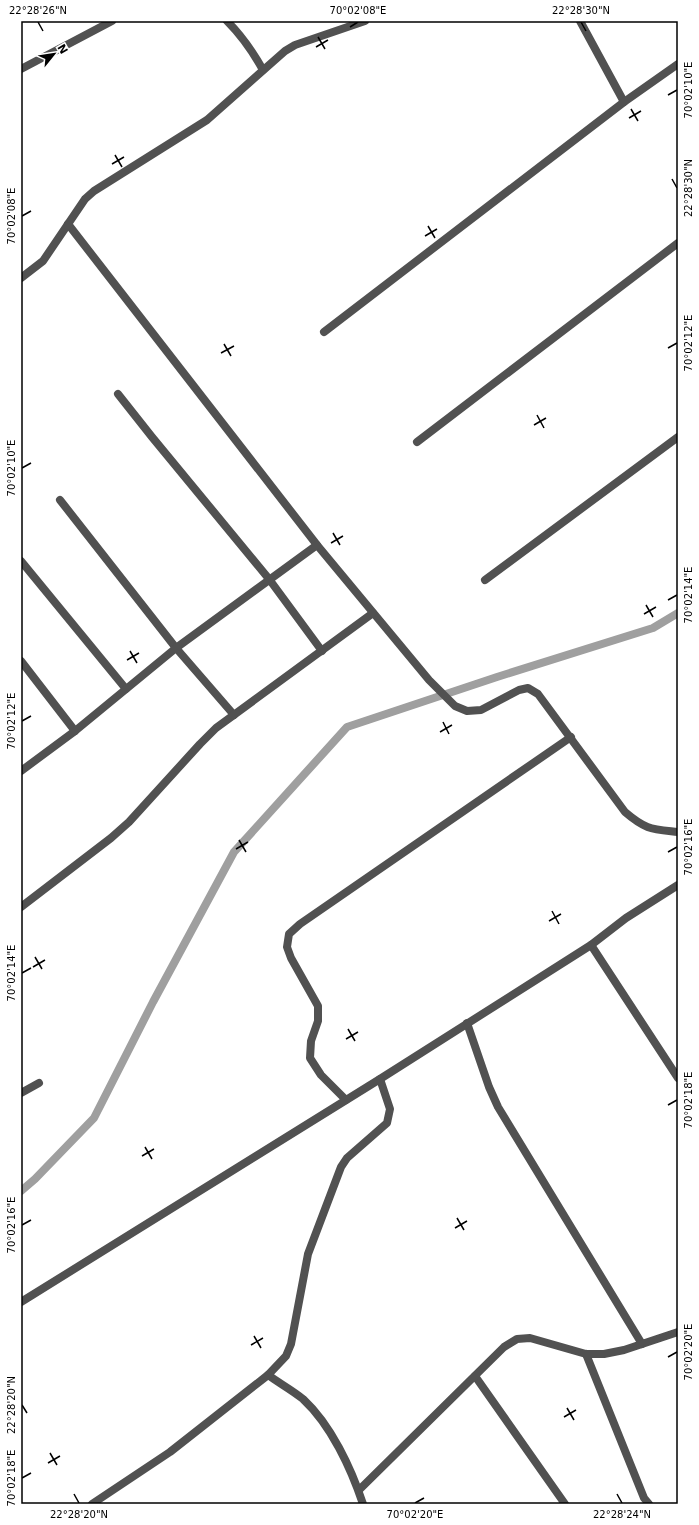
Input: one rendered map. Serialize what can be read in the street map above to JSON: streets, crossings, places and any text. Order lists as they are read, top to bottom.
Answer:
{
  "north": "top right",
  "coordinates": [
    "22°28'26\"N",
    "70°02'08\"E",
    "22°28'30\"N",
    "70°02'10\"E",
    "70°02'12\"E",
    "70°02'14\"E",
    "70°02'16\"E",
    "70°02'18\"E",
    "70°02'20\"E",
    "22°28'20\"N",
    "22°28'24\"N"
  ]
}
